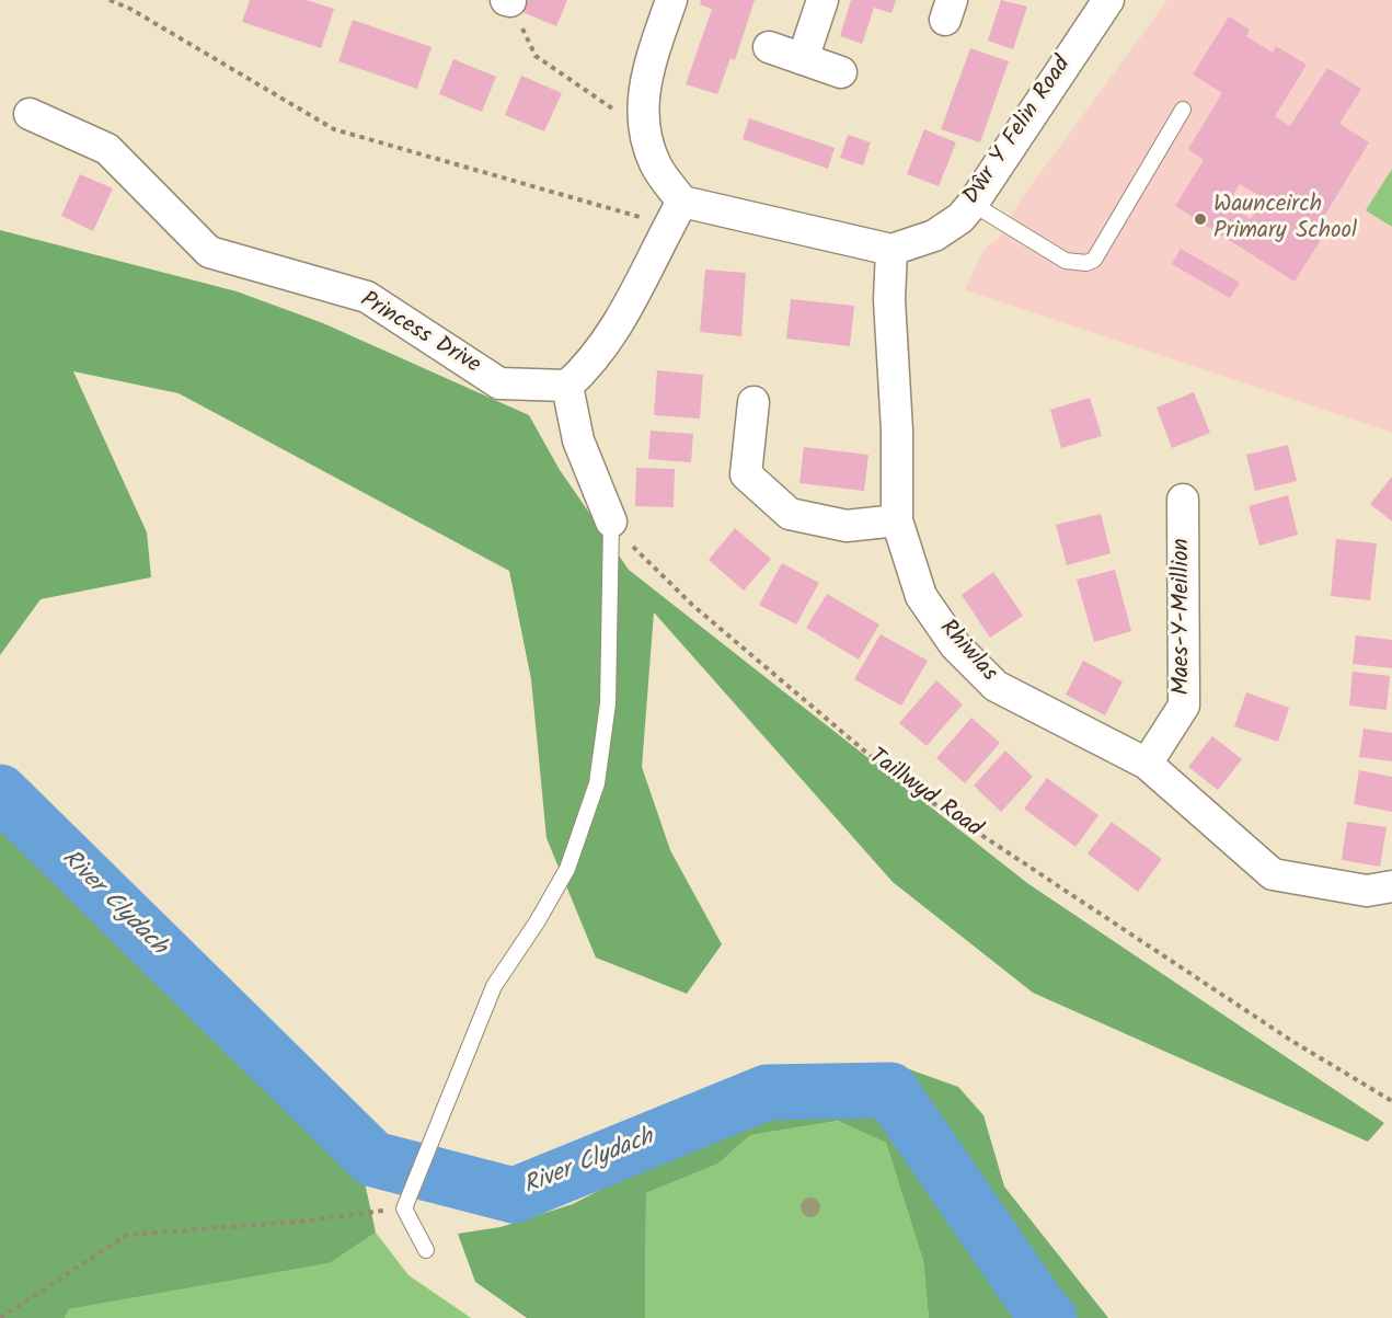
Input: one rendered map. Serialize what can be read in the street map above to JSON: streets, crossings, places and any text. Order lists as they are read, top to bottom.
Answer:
{
  "streets": {
    "street": [
      "Dŵr Y Felin Road",
      "Princess Drive",
      "Maes-Y-Meillion",
      "Rhiwlas"
    ],
    "path": ["Taillwyd Road"]
  },
  "crossings": [
    ["Dŵr Y Felin Road", "Rhiwlas"],
    ["Maes-Y-Meillion", "Rhiwlas"]
  ],
  "water": ["River Clydach"],
  "places": ["Waunceirch Primary School"]
}
